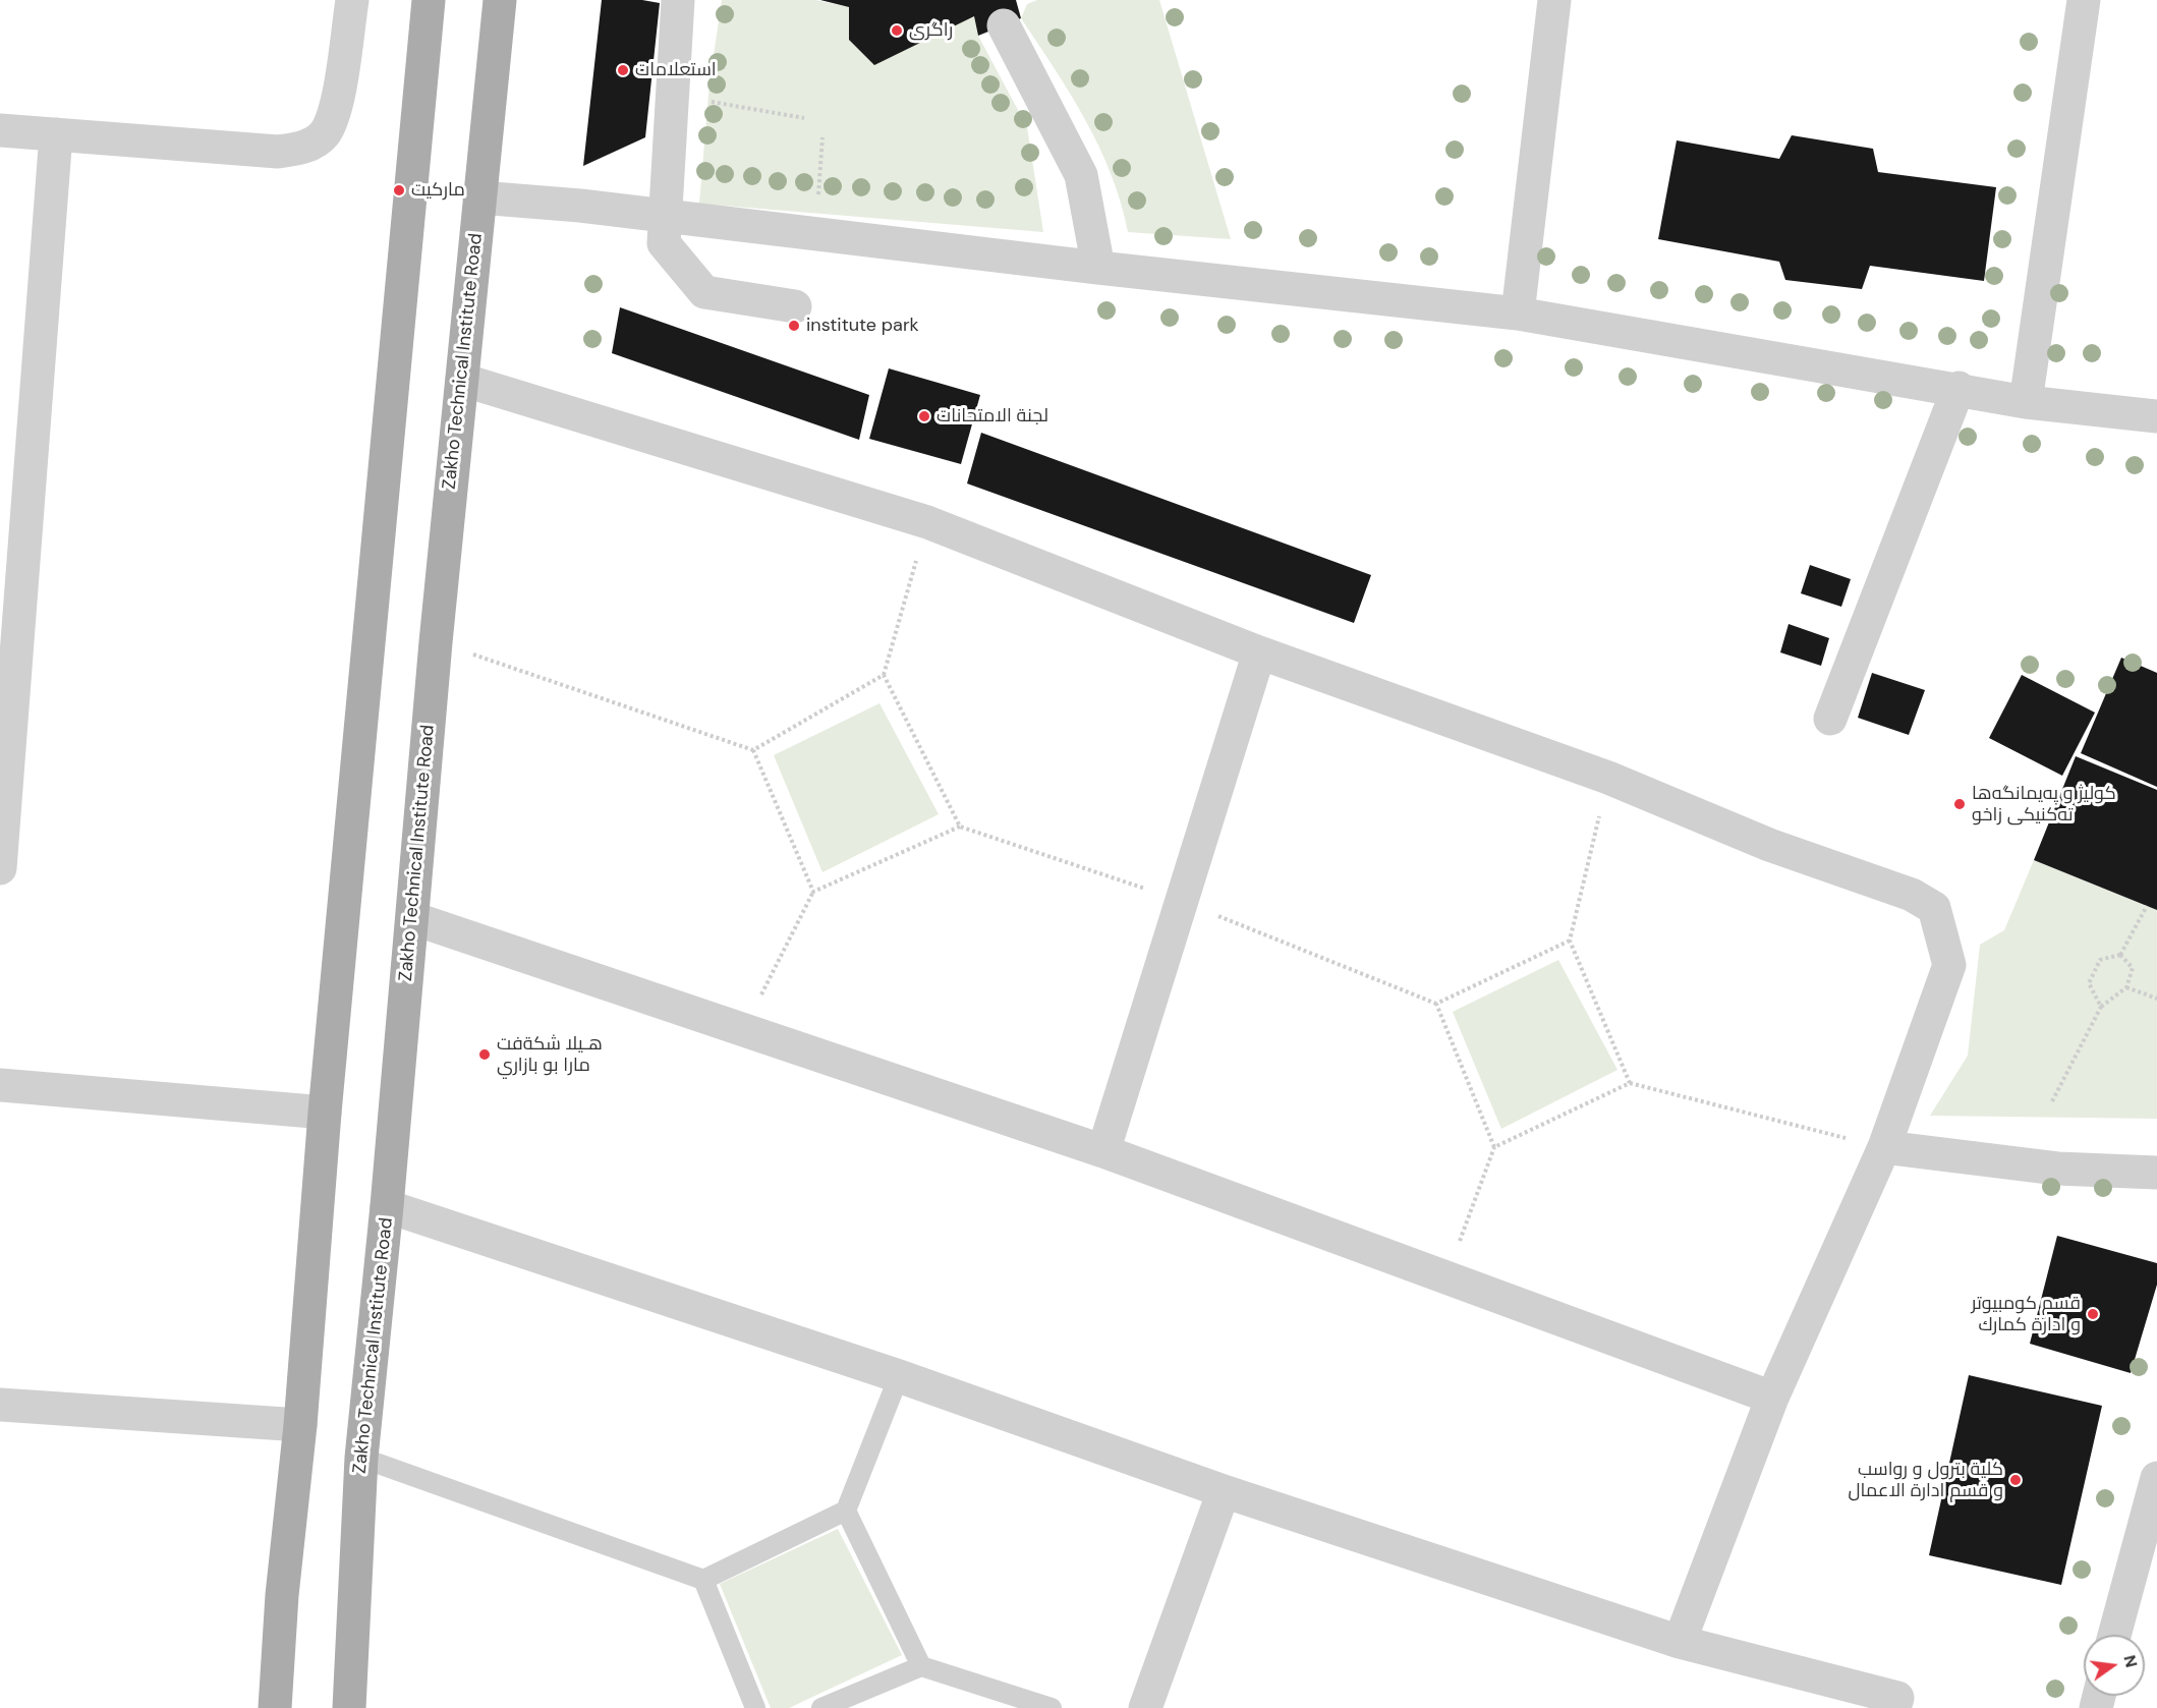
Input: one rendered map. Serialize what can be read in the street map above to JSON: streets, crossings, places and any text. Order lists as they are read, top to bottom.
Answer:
{
  "streets": {
    "main road": ["Zakho Technical Institute Road"]
  },
  "places": [
    "راگری",
    "استعلامات",
    "ماركيت",
    "institute park",
    "لجنة الامتحانات",
    "كوليژ و په‌يمانگه‌ها ته‌كنيكى زاخو",
    "هـيلا شكةفت مارا بو بازاري",
    "قسم کومبیوتر و ادارة كمارك",
    "كلية بترول و رواسب و قسم ادارة الاعمال"
  ],
  "north": "right"
}
